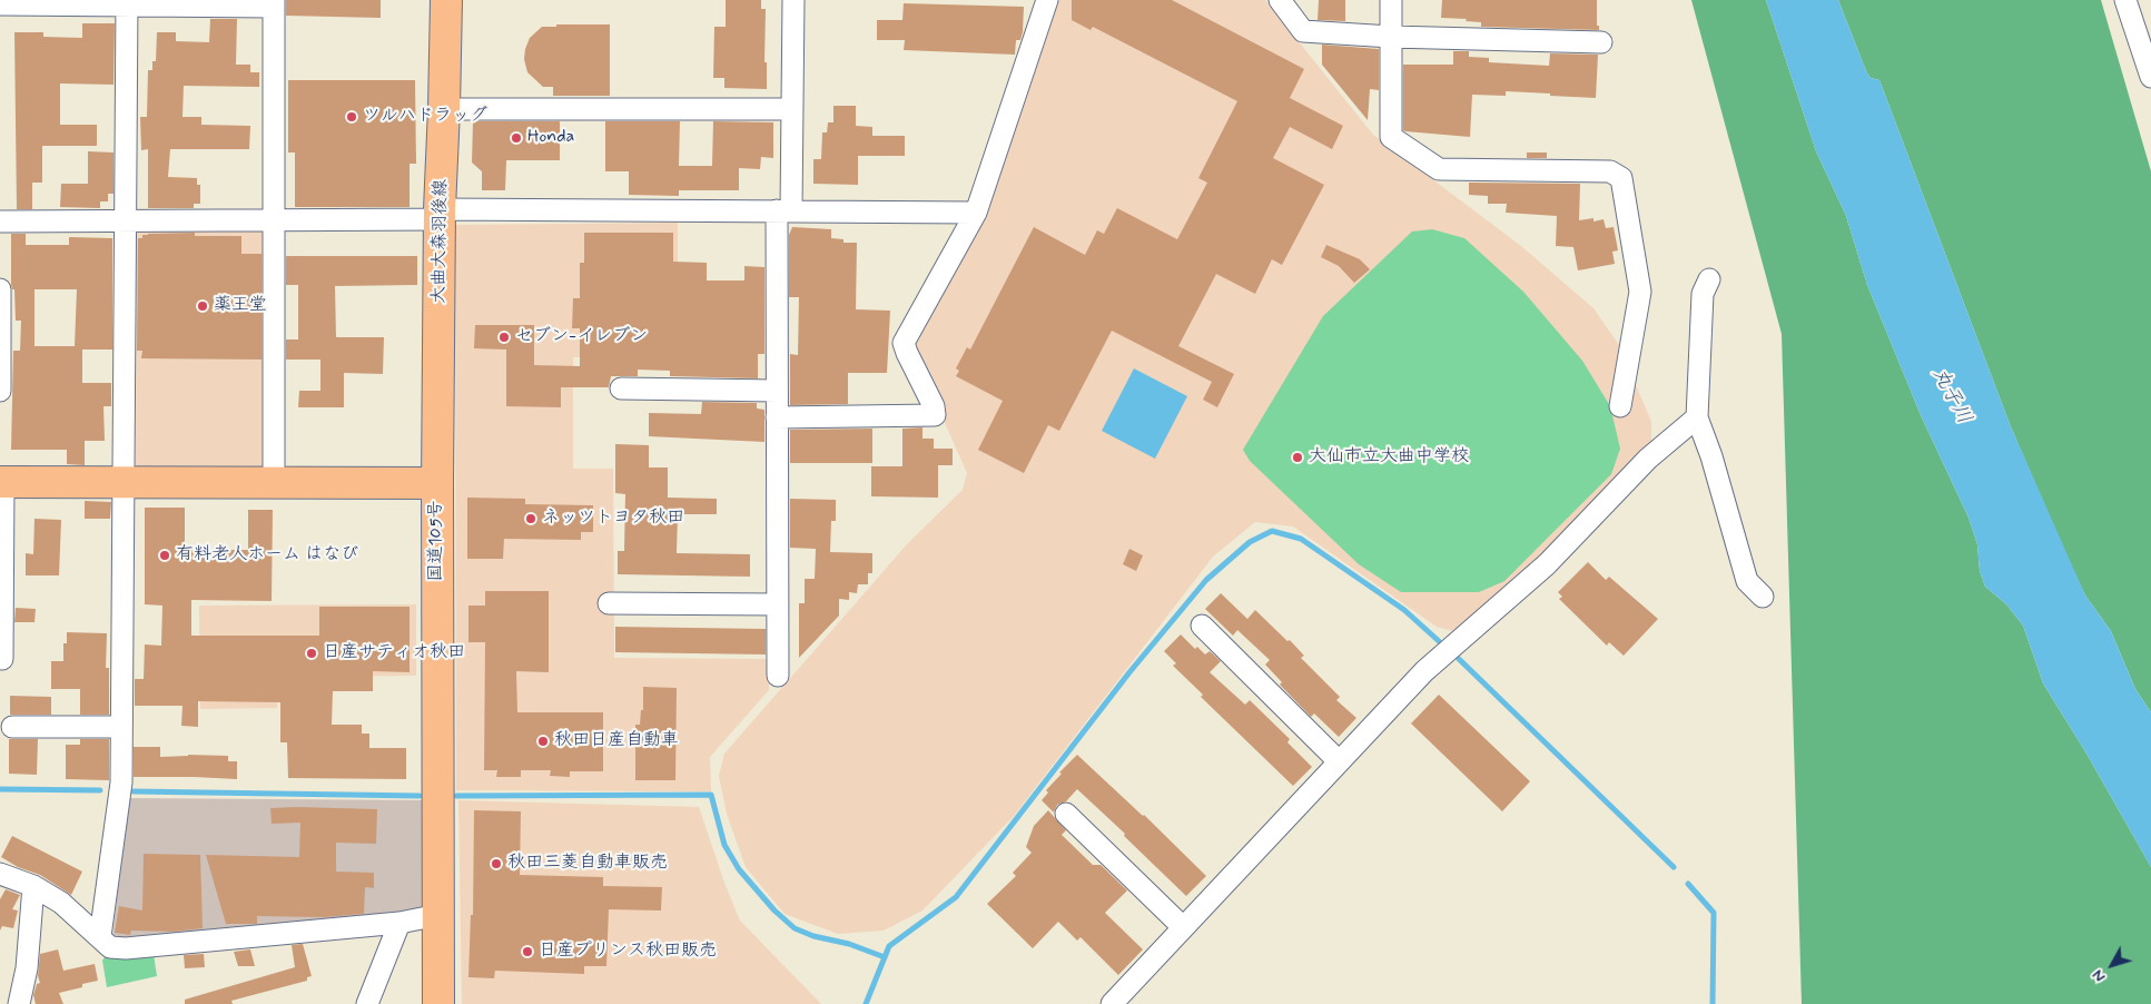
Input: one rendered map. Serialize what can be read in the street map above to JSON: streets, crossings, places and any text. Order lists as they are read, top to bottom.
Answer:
{
  "streets": {
    "main road": ["大曲大森羽後線", "国道105号"]
  },
  "crossings": [
    ["大曲大森羽後線", "国道105号"]
  ],
  "water": ["丸子川"],
  "places": [
    "ツルハドラッグ",
    "Honda",
    "薬王堂",
    "セブン-イレブン",
    "大仙市立大曲中学校",
    "ネッツトヨタ秋田",
    "有料老人ホーム はなび",
    "日産サティオ秋田",
    "秋田日産自動車",
    "秋田三菱自動車販売",
    "日産プリンス秋田販売"
  ],
  "north": "bottom left"
}
